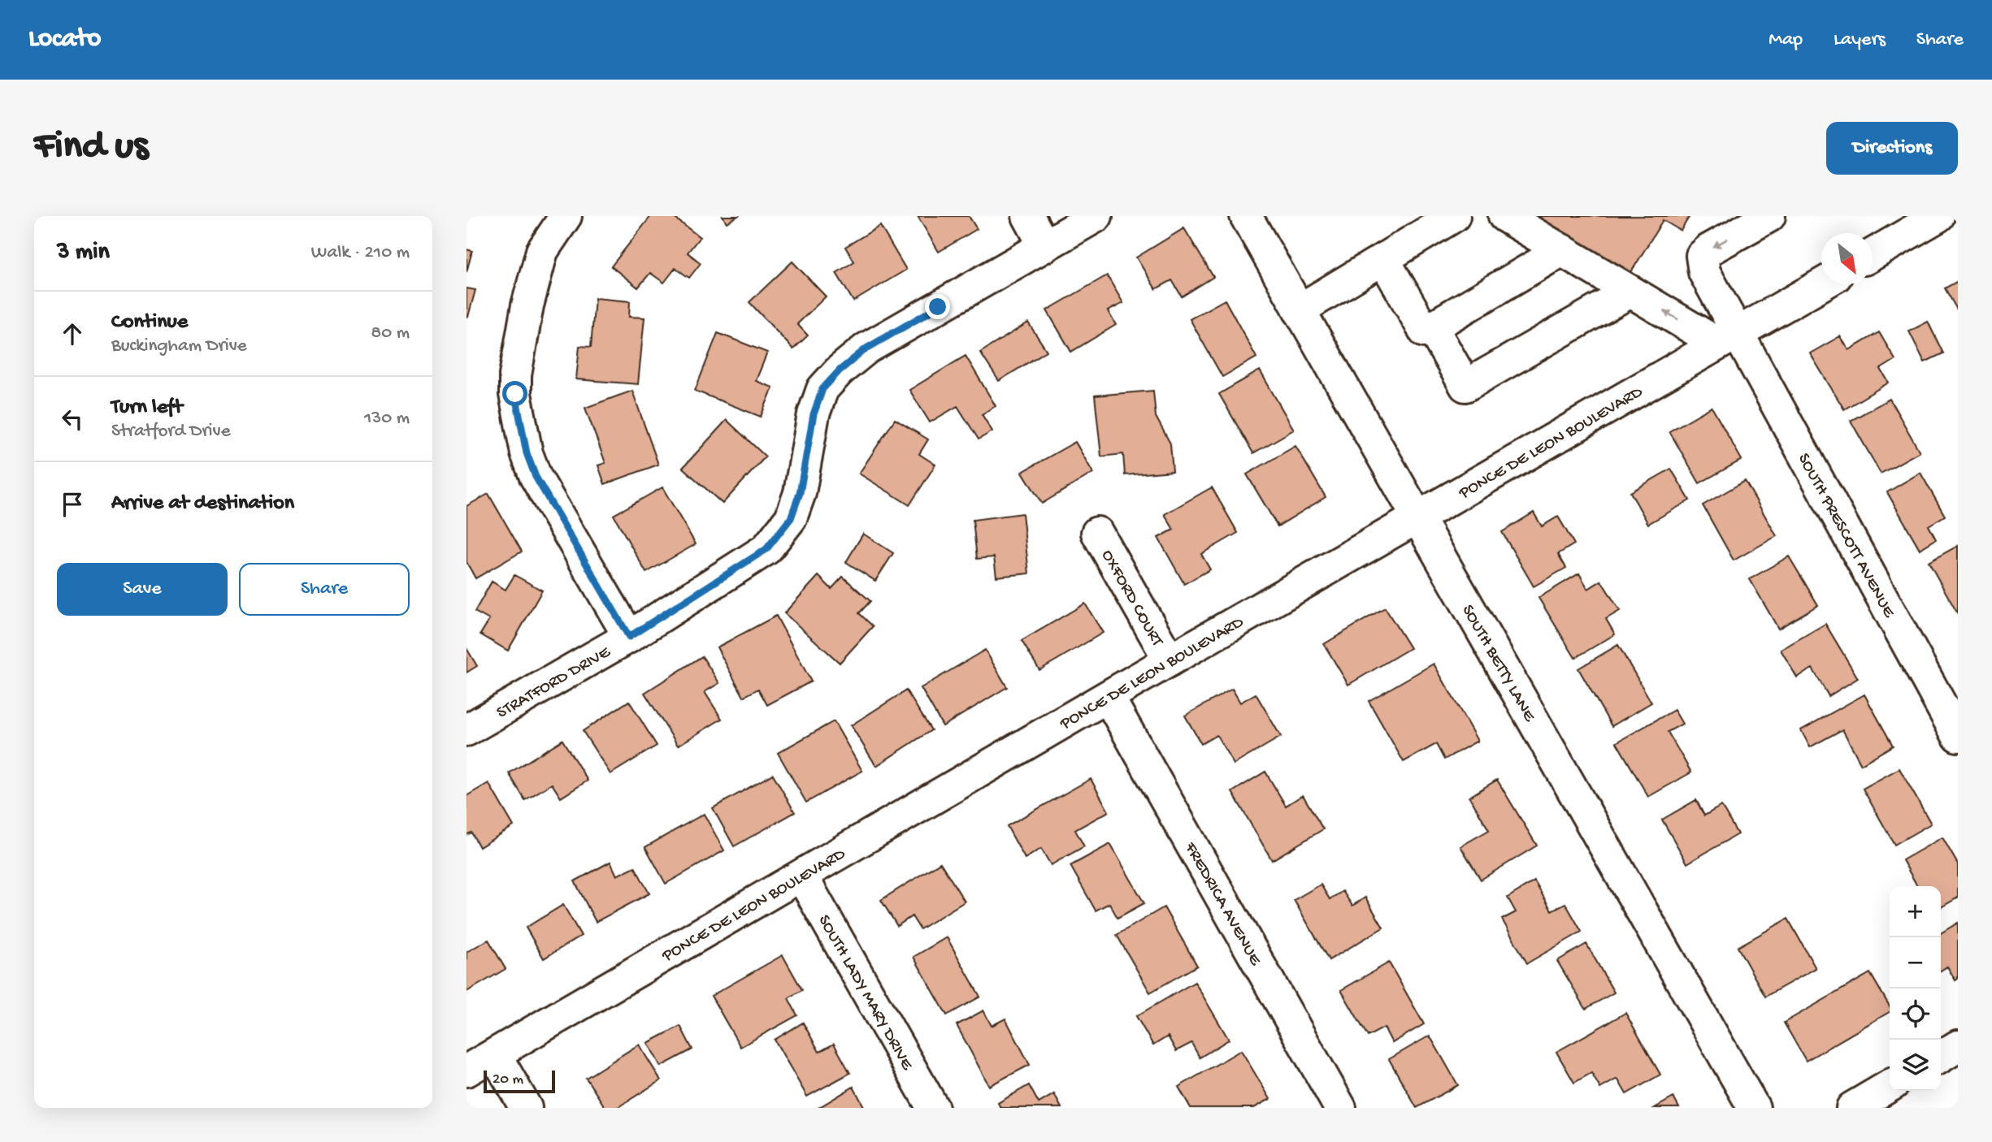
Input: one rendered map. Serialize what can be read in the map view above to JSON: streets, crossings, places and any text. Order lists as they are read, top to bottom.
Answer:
{
  "streets": {
    "street": [
      "PONCE DE LEON BOULEVARD",
      "SOUTH PRESCOTT AVENUE",
      "OXFORD COURT",
      "SOUTH BETTY LANE",
      "STRATFORD DRIVE",
      "FREDRICA AVENUE",
      "SOUTH LADY MARY DRIVE"
    ]
  },
  "crossings": [
    ["PONCE DE LEON BOULEVARD", "SOUTH PRESCOTT AVENUE"],
    ["PONCE DE LEON BOULEVARD", "OXFORD COURT"],
    ["PONCE DE LEON BOULEVARD", "SOUTH BETTY LANE"],
    ["PONCE DE LEON BOULEVARD", "FREDRICA AVENUE"],
    ["PONCE DE LEON BOULEVARD", "SOUTH LADY MARY DRIVE"]
  ],
  "scale_bar": "20 m",
  "north": "bottom right",
  "page": {
    "header": "Locato",
    "nav": ["Map", "Layers", "Share"],
    "buttons": [
      "Directions",
      ["Save", "Share"]
    ],
    "title": "Find us",
    "heading": ["3 min", "Walk · 210 m"],
    "list": [
      ["Continue", "Buckingham Drive", "80 m"],
      ["Turn left", "Stratford Drive", "130 m"],
      "Arrive at destination"
    ],
    "map_buttons": ["+", "−"],
    "scale": "20 m"
  }
}
